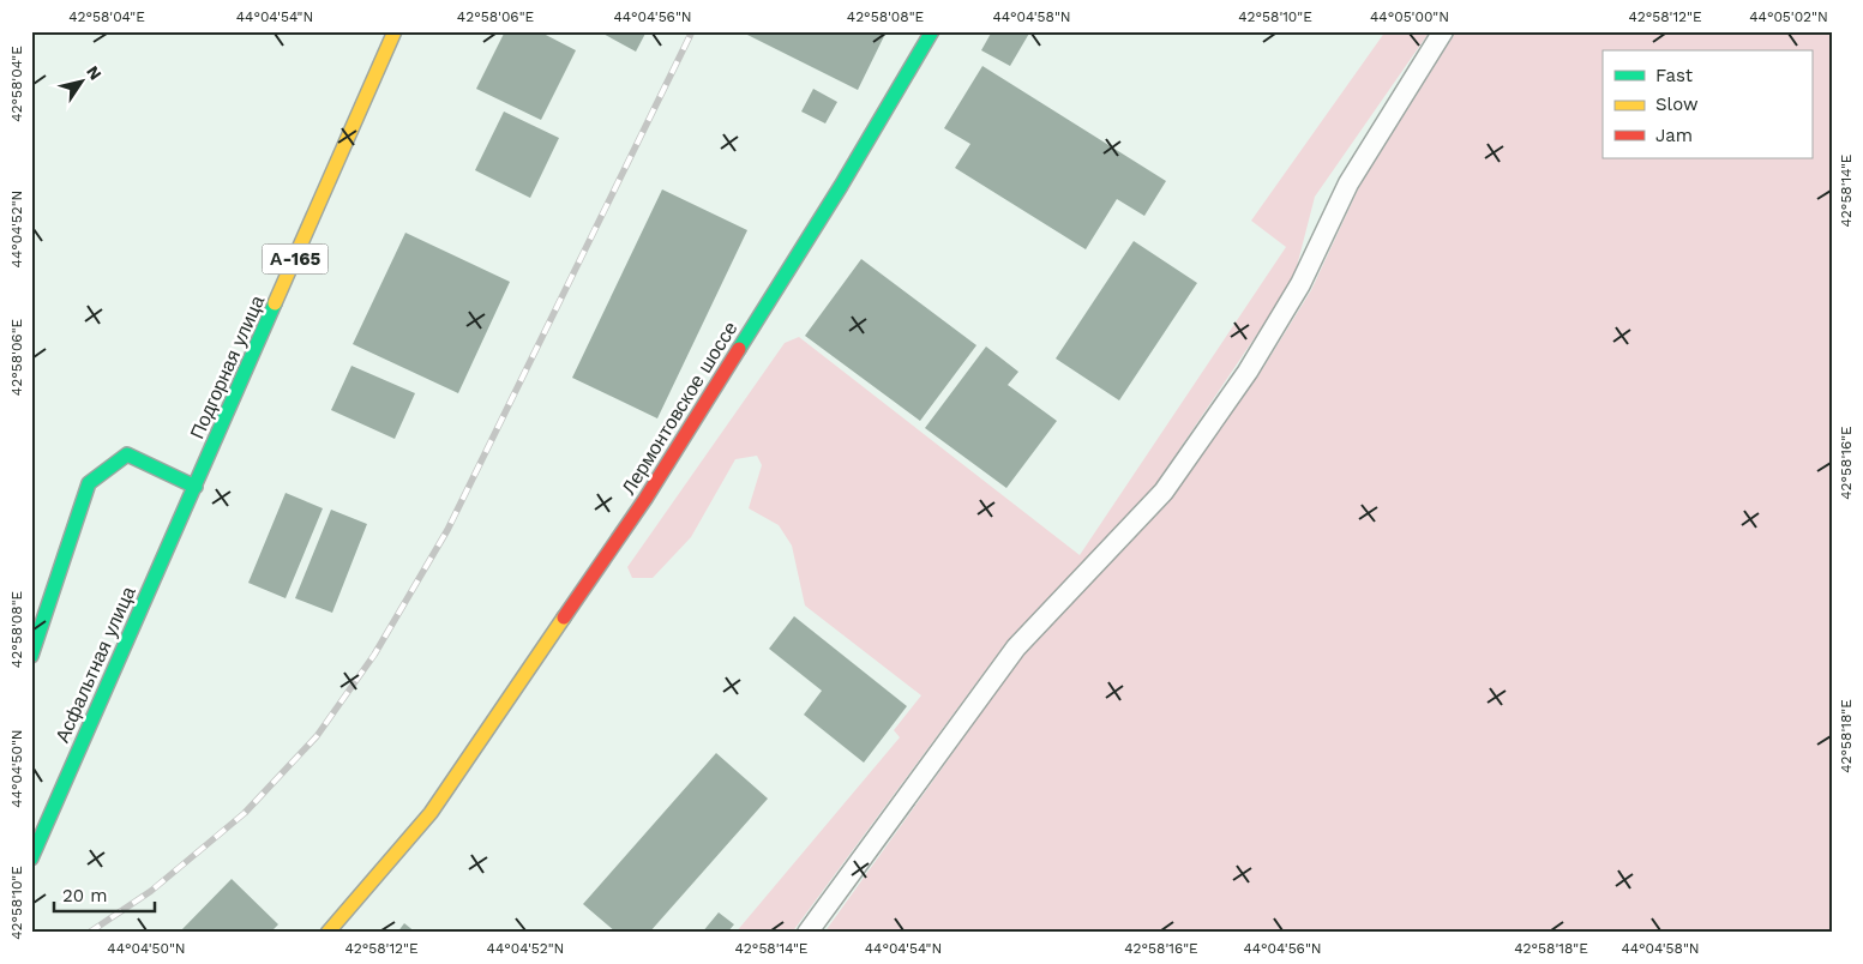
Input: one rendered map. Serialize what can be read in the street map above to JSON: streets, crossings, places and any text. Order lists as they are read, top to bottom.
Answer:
{
  "streets": {
    "street": [
      "А-165",
      "Подгорная улица",
      "Лермонтовское шоссе",
      "Асфальтная улица"
    ]
  },
  "crossings": [
    ["Подгорная улица", "Асфальтная улица"]
  ],
  "legend": ["Fast", "Slow", "Jam"],
  "scale_bar": "20 m",
  "north": "top right",
  "coordinates": [
    "42°58'04\"E",
    "44°04'54\"N",
    "42°58'06\"E",
    "44°04'56\"N",
    "42°58'08\"E",
    "44°04'58\"N",
    "42°58'10\"E",
    "44°05'00\"N",
    "42°58'12\"E",
    "44°05'02\"N",
    "42°58'14\"E",
    "44°04'52\"N",
    "42°58'16\"E",
    "42°58'18\"E",
    "44°04'50\"N"
  ]
}
